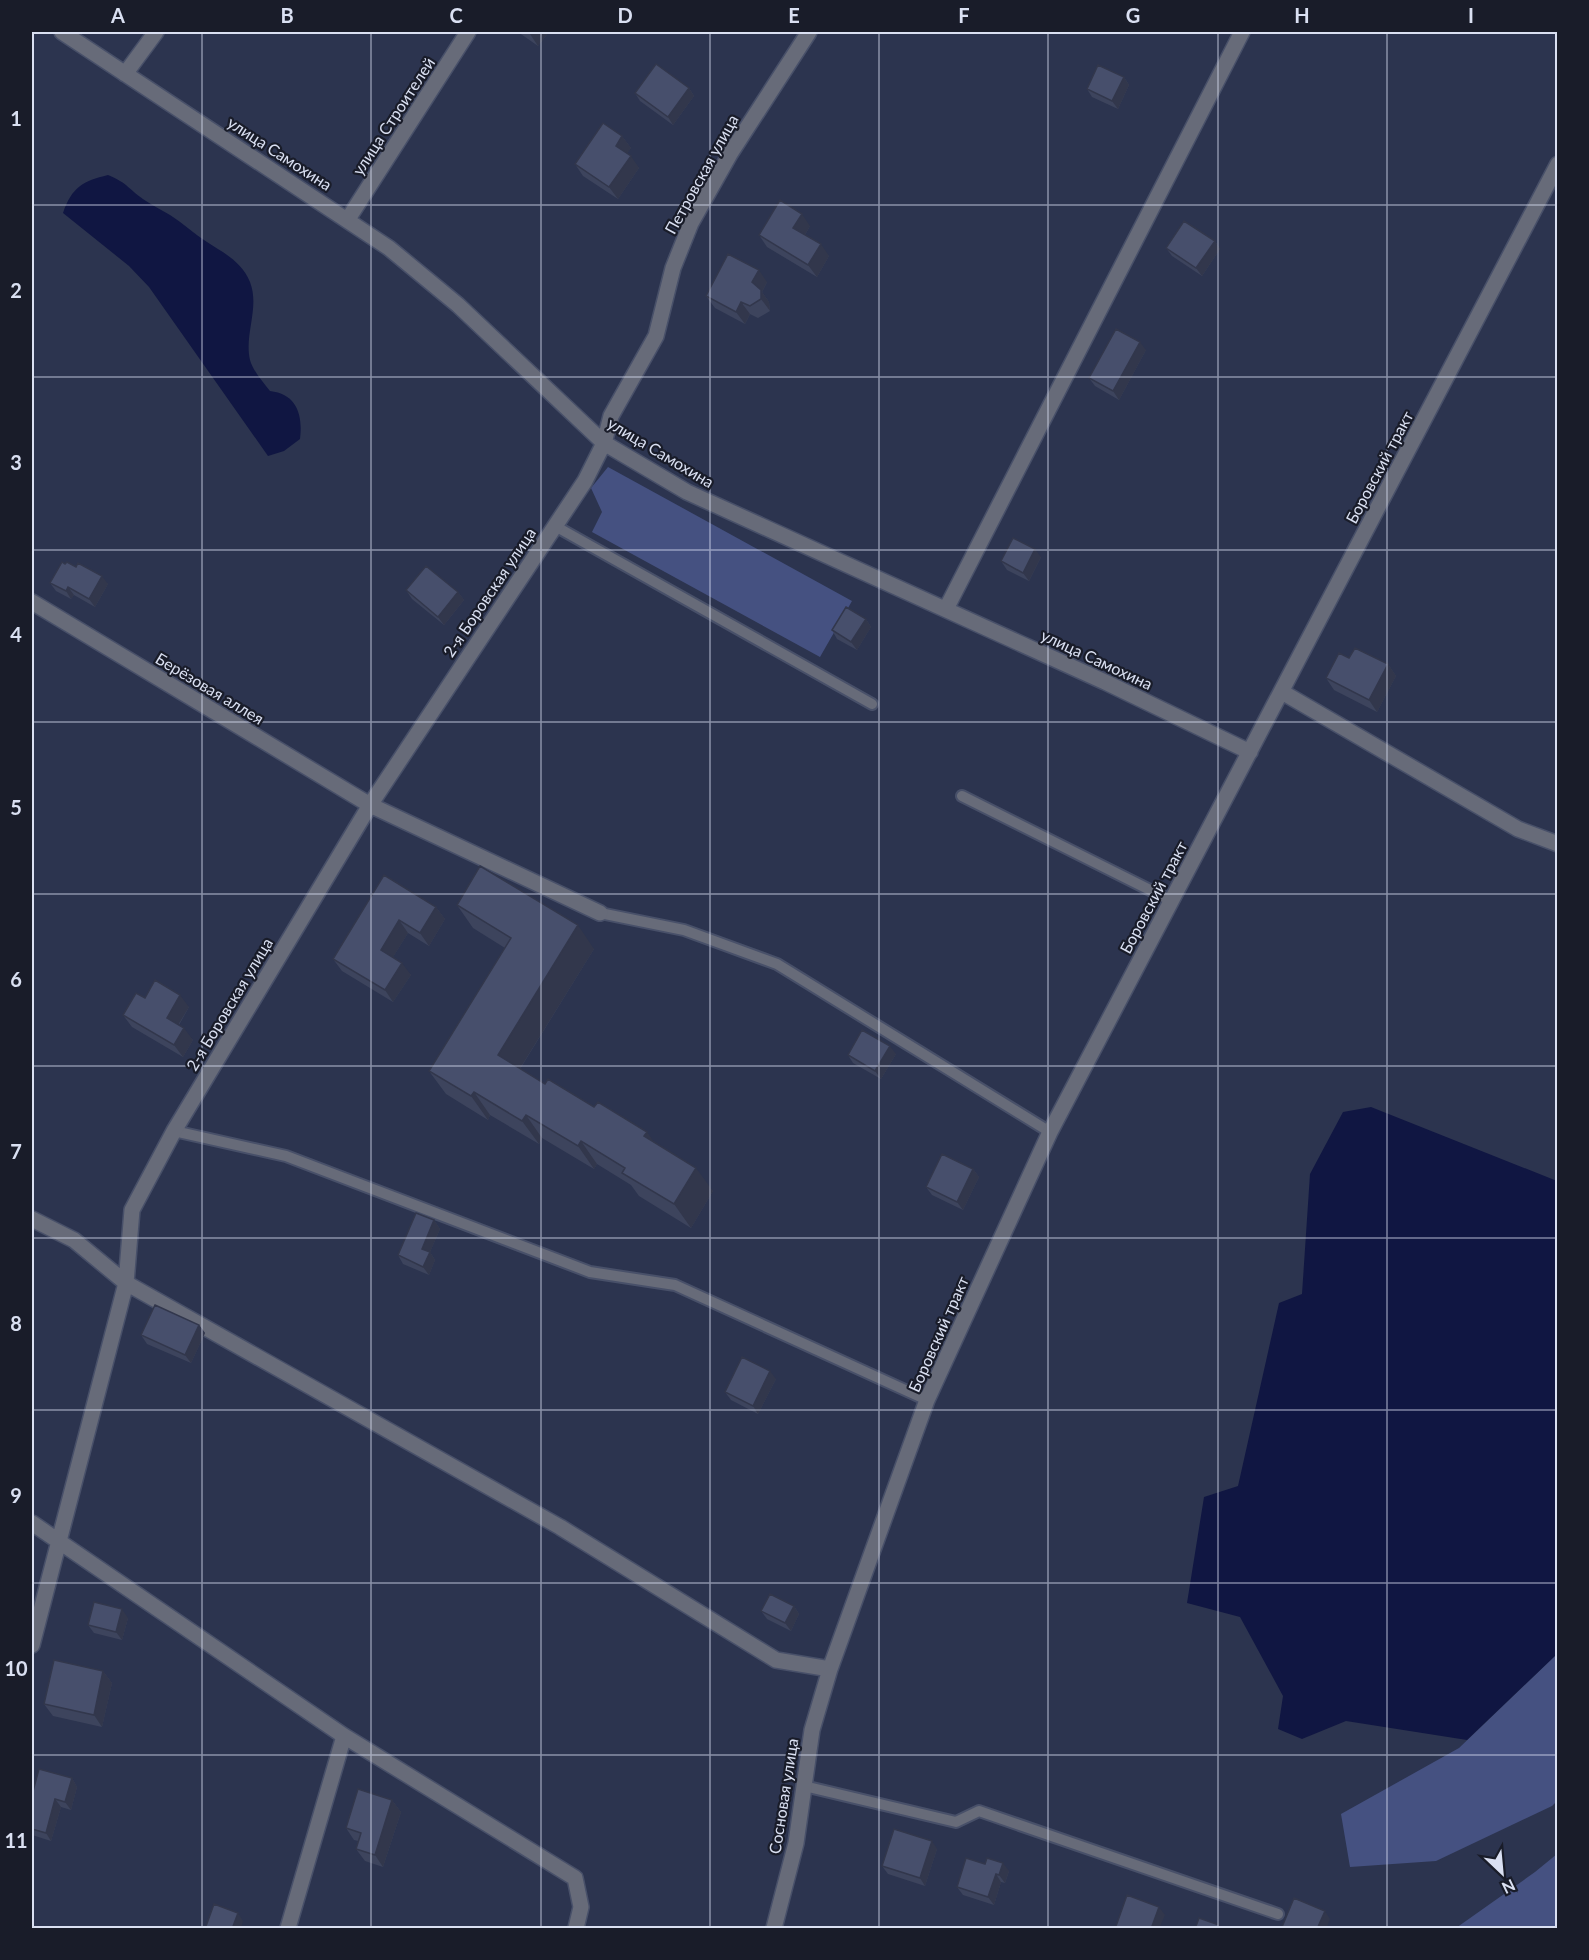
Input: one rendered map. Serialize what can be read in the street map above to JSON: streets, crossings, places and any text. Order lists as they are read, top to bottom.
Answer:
{
  "streets": {
    "street": [
      "улица Строителей",
      "улица Самохина",
      "Петровская улица",
      "Боровский тракт",
      "2-я Боровская улица",
      "Берёзовая аллея",
      "Сосновая улица"
    ]
  },
  "crossings": [
    ["улица Строителей", "улица Самохина"],
    ["улица Самохина", "Петровская улица"],
    ["улица Самохина", "Боровский тракт"],
    ["улица Самохина", "2-я Боровская улица"],
    ["Петровская улица", "2-я Боровская улица"],
    ["Боровский тракт", "Сосновая улица"],
    ["2-я Боровская улица", "Берёзовая аллея"]
  ],
  "north": "bottom right",
  "grid": {
    "columns": [
      "A",
      "B",
      "C",
      "D",
      "E",
      "F",
      "G",
      "H",
      "I"
    ],
    "rows": [
      "1",
      "2",
      "3",
      "4",
      "5",
      "6",
      "7",
      "8",
      "9",
      "10",
      "11"
    ]
  }
}
